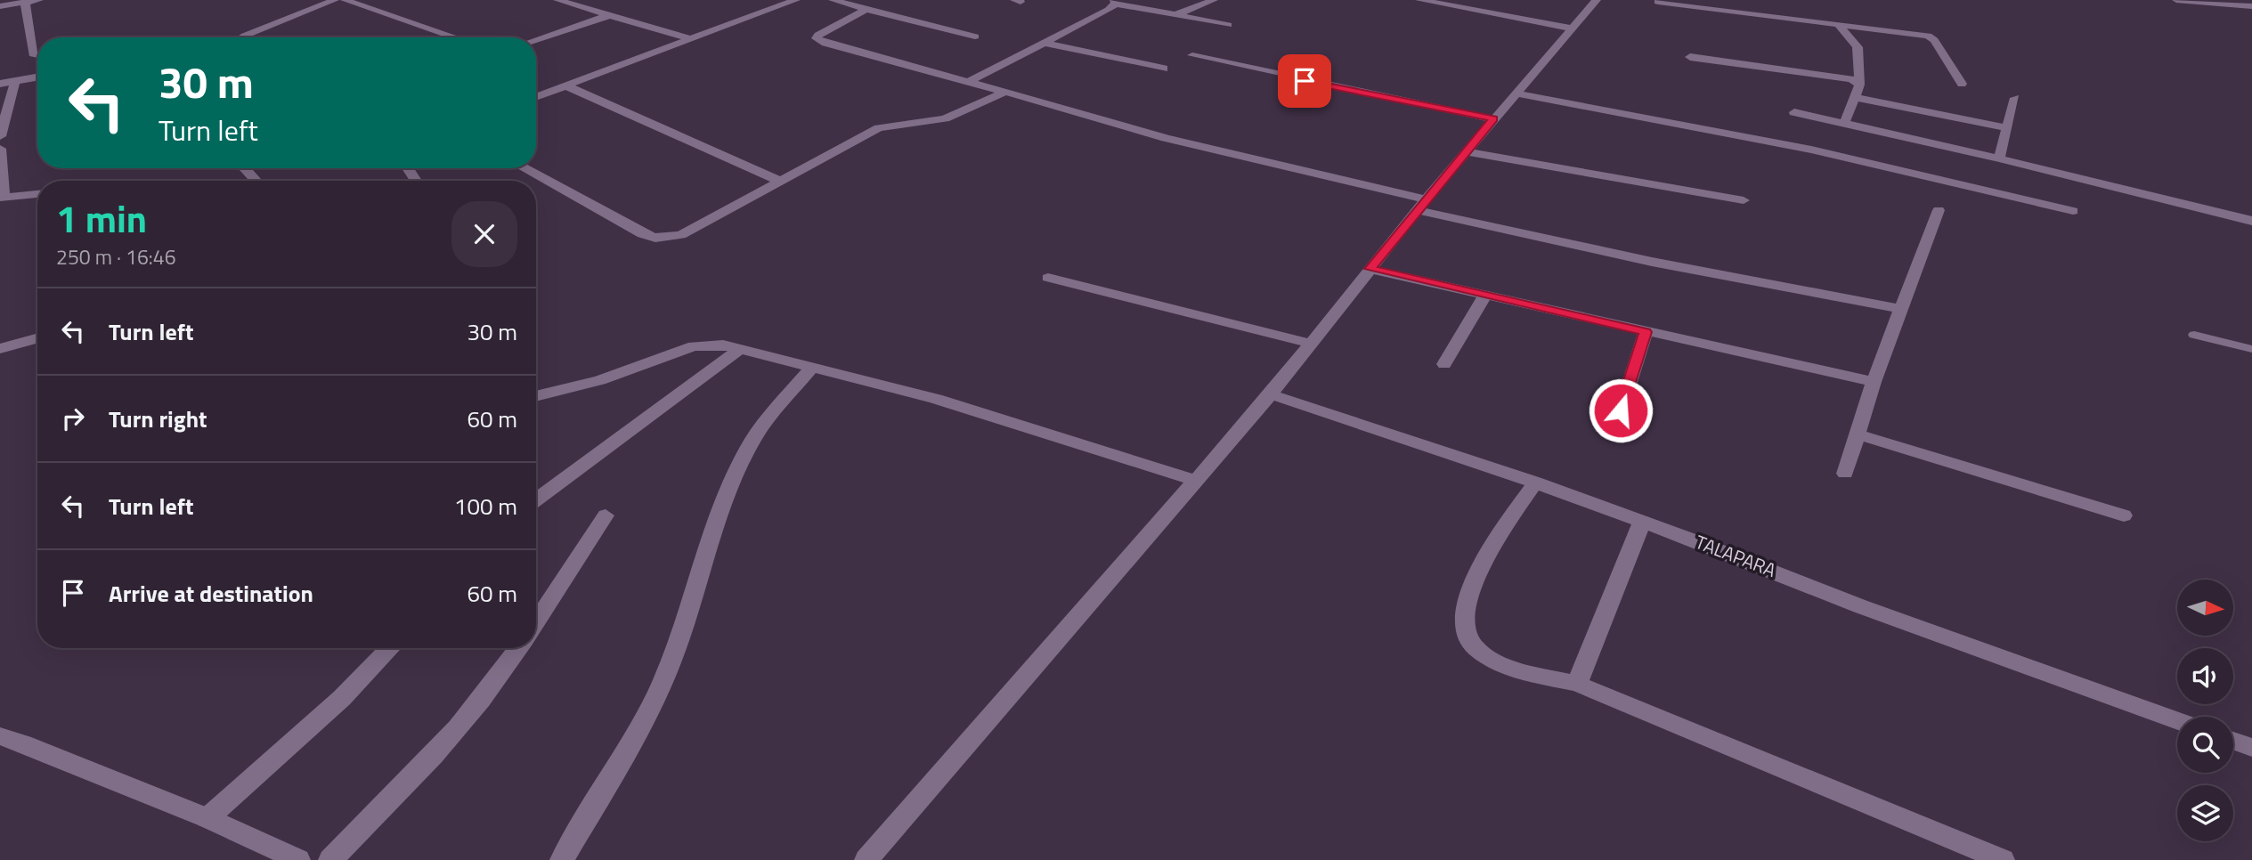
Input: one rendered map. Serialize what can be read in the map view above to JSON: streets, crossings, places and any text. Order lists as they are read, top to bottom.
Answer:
{
  "streets": {
    "street": ["TALAPARA"]
  },
  "north": "right",
  "page": {
    "turn": ["30 m", "Turn left"],
    "heading": ["1 min", "250 m · 16:46"],
    "list": [
      {
        "name": "Turn left",
        "value": "30 m"
      },
      {
        "name": "Turn right",
        "value": "60 m"
      },
      {
        "name": "Turn left",
        "value": "100 m"
      },
      {
        "name": "Arrive at destination",
        "value": "60 m"
      }
    ]
  }
}
